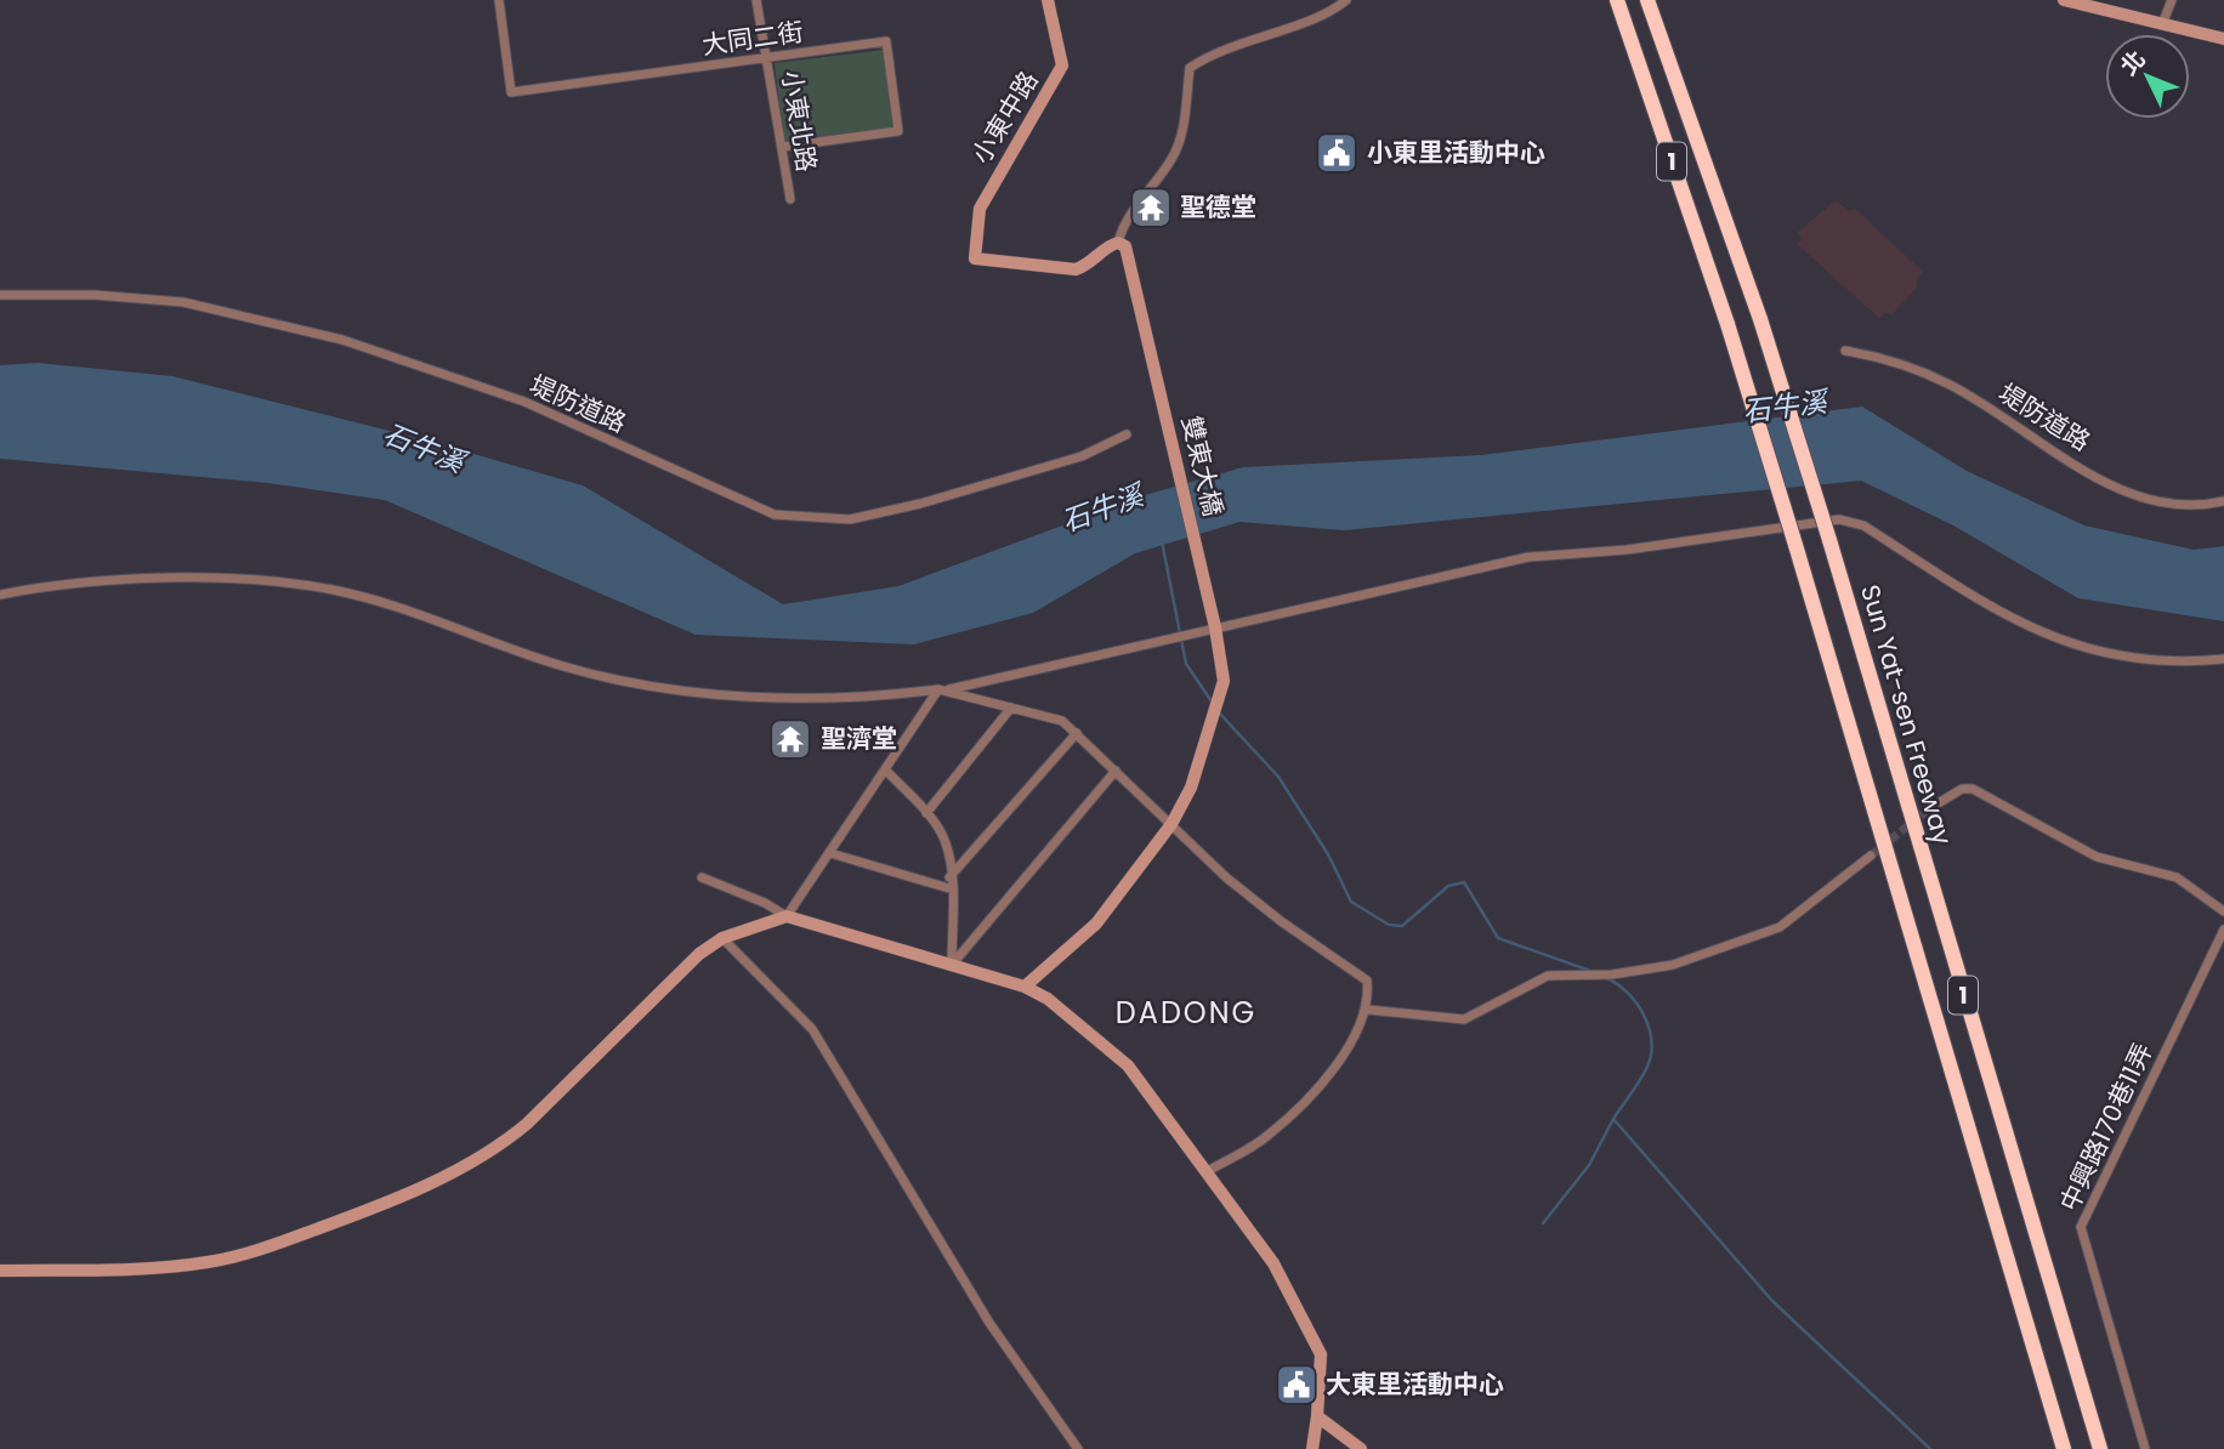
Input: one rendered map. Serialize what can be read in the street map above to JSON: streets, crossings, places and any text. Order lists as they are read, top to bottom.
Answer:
{
  "streets": {
    "highway": ["1", "Sun Yat-sen Freeway"],
    "street": [
      "大同二街",
      "小東中路",
      "小東北路",
      "堤防道路",
      "雙東大橋",
      "中興路170巷11弄"
    ]
  },
  "crossings": [
    ["大同二街", "小東北路"],
    ["小東中路", "雙東大橋"]
  ],
  "districts": ["DADONG"],
  "water": ["石牛溪"],
  "places": {
    "public building": ["小東里活動中心", "大東里活動中心"],
    "temple": ["聖德堂", "聖濟堂"]
  },
  "north": "top left"
}
